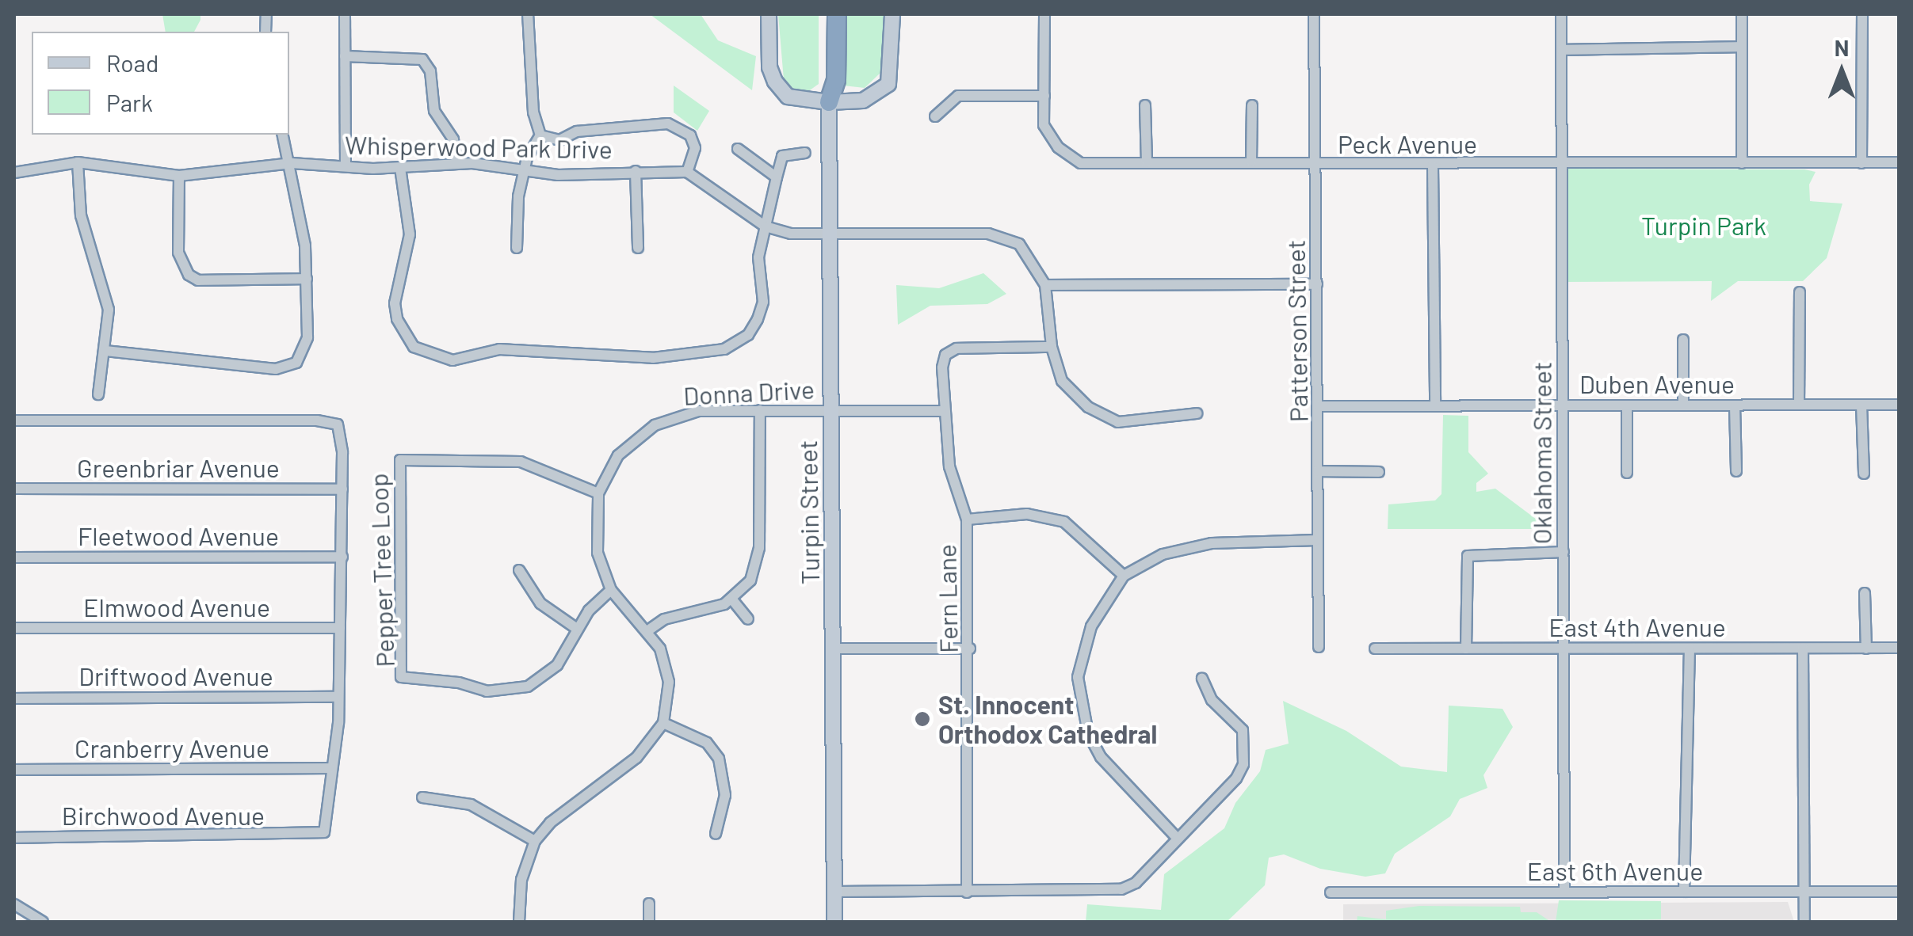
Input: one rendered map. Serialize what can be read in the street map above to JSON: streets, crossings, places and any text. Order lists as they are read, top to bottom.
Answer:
{
  "streets": {
    "street": [
      "Peck Avenue",
      "Whisperwood Park Drive",
      "Patterson Street",
      "Duben Avenue",
      "Donna Drive",
      "Oklahoma Street",
      "Greenbriar Avenue",
      "Turpin Street",
      "Fleetwood Avenue",
      "Pepper Tree Loop",
      "Fern Lane",
      "Elmwood Avenue",
      "East 4th Avenue",
      "Driftwood Avenue",
      "Cranberry Avenue",
      "Birchwood Avenue",
      "East 6th Avenue"
    ]
  },
  "crossings": [
    ["Peck Avenue", "Patterson Street"],
    ["Peck Avenue", "Oklahoma Street"],
    ["Patterson Street", "Duben Avenue"],
    ["Duben Avenue", "Oklahoma Street"],
    ["Donna Drive", "Turpin Street"],
    ["Donna Drive", "Pepper Tree Loop"],
    ["Donna Drive", "Fern Lane"],
    ["Oklahoma Street", "East 4th Avenue"],
    ["Oklahoma Street", "East 6th Avenue"],
    ["Cranberry Avenue", "Birchwood Avenue"]
  ],
  "parks": ["Turpin Park"],
  "places": ["St. Innocent Orthodox Cathedral"],
  "legend": ["Road", "Park"],
  "north": "top"
}
